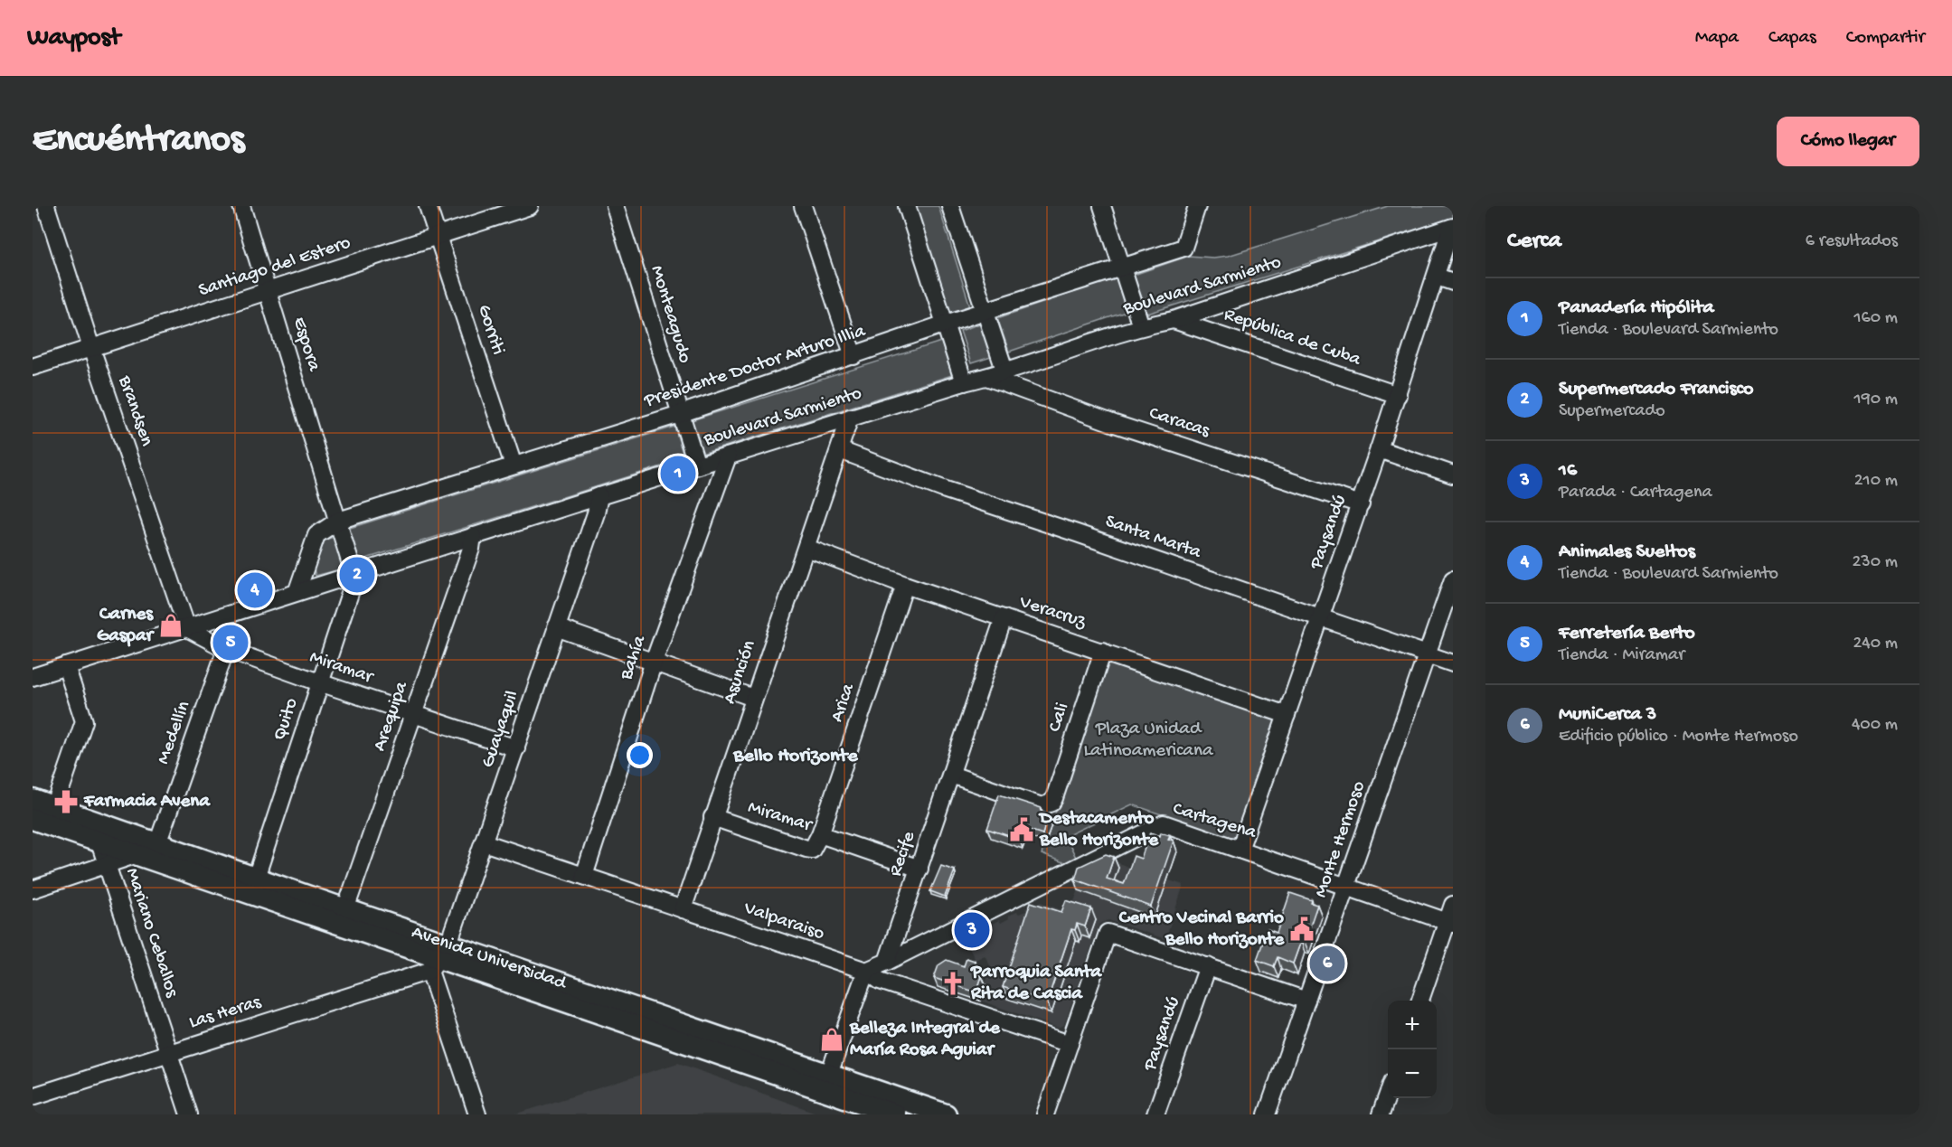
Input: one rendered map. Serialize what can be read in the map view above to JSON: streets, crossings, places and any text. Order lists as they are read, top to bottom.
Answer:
{
  "streets": {
    "main road": ["Avenida Universidad"],
    "street": [
      "Santiago del Estero",
      "Boulevard Sarmiento",
      "Monteagudo",
      "Gorriti",
      "República de Cuba",
      "Espora",
      "Presidente Doctor Arturo Illia",
      "Brandsen",
      "Caracas",
      "Paysandú",
      "Santa Marta",
      "Veracruz",
      "Bahía",
      "Miramar",
      "Asunción",
      "Arica",
      "Arequipa",
      "Cali",
      "Quito",
      "Guayaquil",
      "Medellín",
      "Cartagena",
      "Monte Hermoso",
      "Recife",
      "Valparaiso",
      "Mariano Ceballos",
      "Las Heras"
    ]
  },
  "crossings": [
    ["Santiago del Estero", "Gorriti"],
    ["Santiago del Estero", "Espora"],
    ["Santiago del Estero", "Brandsen"],
    ["Boulevard Sarmiento", "Monteagudo"],
    ["Boulevard Sarmiento", "República de Cuba"],
    ["Boulevard Sarmiento", "Espora"],
    ["Boulevard Sarmiento", "Brandsen"],
    ["Boulevard Sarmiento", "Caracas"],
    ["Boulevard Sarmiento", "Paysandú"],
    ["Boulevard Sarmiento", "Bahía"],
    ["Boulevard Sarmiento", "Miramar"],
    ["Boulevard Sarmiento", "Asunción"],
    ["Boulevard Sarmiento", "Arequipa"],
    ["Boulevard Sarmiento", "Quito"],
    ["Boulevard Sarmiento", "Guayaquil"],
    ["Monteagudo", "Presidente Doctor Arturo Illia"],
    ["Gorriti", "Presidente Doctor Arturo Illia"],
    ["República de Cuba", "Paysandú"],
    ["Espora", "Presidente Doctor Arturo Illia"],
    ["Espora", "Quito"],
    ["Brandsen", "Miramar"],
    ["Caracas", "Paysandú"],
    ["Paysandú", "Santa Marta"],
    ["Paysandú", "Veracruz"],
    ["Paysandú", "Cartagena"],
    ["Santa Marta", "Asunción"],
    ["Santa Marta", "Monte Hermoso"],
    ["Veracruz", "Asunción"],
    ["Veracruz", "Arica"],
    ["Veracruz", "Cali"],
    ["Veracruz", "Recife"],
    ["Bahía", "Valparaiso"],
    ["Miramar", "Asunción"],
    ["Miramar", "Arica"],
    ["Miramar", "Arequipa"],
    ["Miramar", "Quito"],
    ["Miramar", "Guayaquil"],
    ["Miramar", "Medellín"],
    ["Miramar", "Recife"],
    ["Asunción", "Valparaiso"],
    ["Arequipa", "Avenida Universidad"],
    ["Cali", "Recife"],
    ["Quito", "Avenida Universidad"],
    ["Guayaquil", "Valparaiso"],
    ["Guayaquil", "Avenida Universidad"],
    ["Guayaquil", "Las Heras"],
    ["Medellín", "Avenida Universidad"],
    ["Cartagena", "Monte Hermoso"],
    ["Cartagena", "Recife"],
    ["Mariano Ceballos", "Avenida Universidad"],
    ["Mariano Ceballos", "Las Heras"],
    ["Avenida Universidad", "Las Heras"]
  ],
  "districts": ["Bello Horizonte"],
  "parks": ["Plaza Unidad Latinoamericana"],
  "places": {
    "shop": ["Carnes Gaspar", "Belleza Integral de María Rosa Aguiar"],
    "pharmacy": ["Farmacia Avena"],
    "public building": ["Destacamento Bello Horizonte", "Centro Vecinal Barrio Bello Horizonte"],
    "church": ["Parroquia Santa Rita de Cascia"]
  },
  "page": {
    "header": "Waypost",
    "nav": ["Mapa", "Capas", "Compartir"],
    "buttons": "Cómo llegar",
    "title": "Encuéntranos",
    "heading": ["Cerca", "6 resultados"],
    "list": [
      {
        "mark": "1",
        "name": "Panadería Hipólita",
        "note": "Tienda · Boulevard Sarmiento",
        "value": "160 m"
      },
      {
        "mark": "2",
        "name": "Supermercado Francisco",
        "note": "Supermercado",
        "value": "190 m"
      },
      {
        "mark": "3",
        "name": "16",
        "note": "Parada · Cartagena",
        "value": "210 m"
      },
      {
        "mark": "4",
        "name": "Animales Sueltos",
        "note": "Tienda · Boulevard Sarmiento",
        "value": "230 m"
      },
      {
        "mark": "5",
        "name": "Ferretería Berto",
        "note": "Tienda · Miramar",
        "value": "240 m"
      },
      {
        "mark": "6",
        "name": "MuniCerca 3",
        "note": "Edificio público · Monte Hermoso",
        "value": "400 m"
      }
    ],
    "pins": [
      "1",
      "2",
      "4",
      "5",
      "3",
      "6"
    ],
    "map_buttons": ["+", "−"]
  }
}
